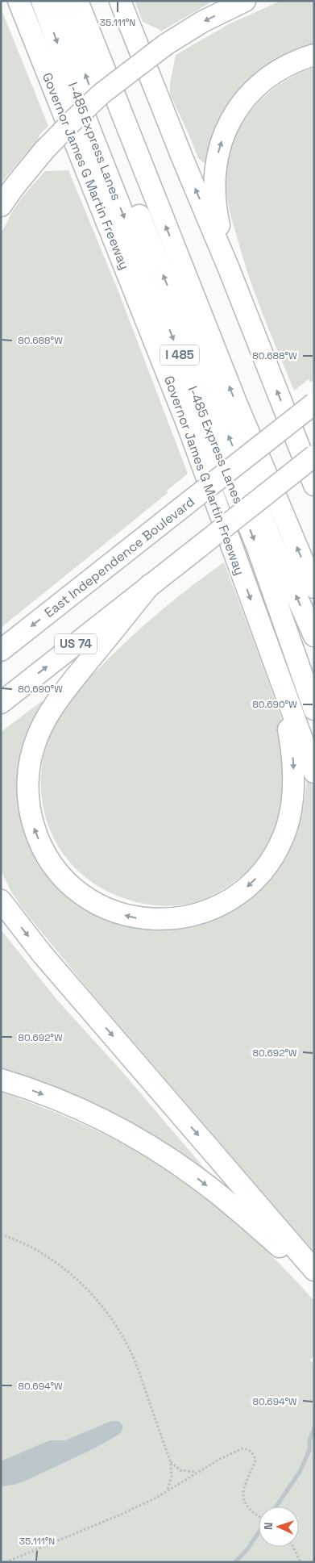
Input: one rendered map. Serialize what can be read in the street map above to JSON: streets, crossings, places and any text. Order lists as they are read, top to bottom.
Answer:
{
  "streets": {
    "highway": [
      "I-485 Express Lanes",
      "Governor James G Martin Freeway",
      "I 485",
      "East Independence Boulevard",
      "US 74"
    ]
  },
  "north": "left",
  "coordinates": [
    "35.111°N",
    "80.688°W",
    "80.690°W",
    "80.692°W",
    "80.694°W"
  ]
}
